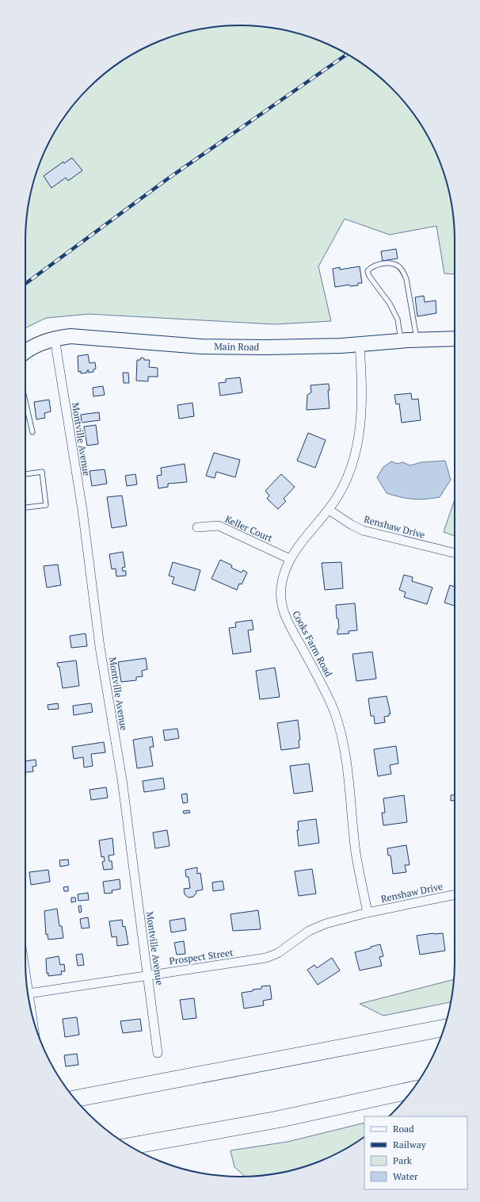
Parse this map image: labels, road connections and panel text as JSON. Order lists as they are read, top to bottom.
{
  "streets": {
    "main road": ["Main Road"],
    "street": [
      "Montville Avenue",
      "Renshaw Drive",
      "Keller Court",
      "Cooks Farm Road",
      "Prospect Street"
    ]
  },
  "crossings": [
    ["Main Road", "Montville Avenue"],
    ["Main Road", "Cooks Farm Road"],
    ["Montville Avenue", "Prospect Street"],
    ["Renshaw Drive", "Cooks Farm Road"],
    ["Renshaw Drive", "Prospect Street"],
    ["Keller Court", "Cooks Farm Road"],
    ["Cooks Farm Road", "Prospect Street"]
  ],
  "legend": [
    "Road",
    "Railway",
    "Park",
    "Water"
  ]
}
